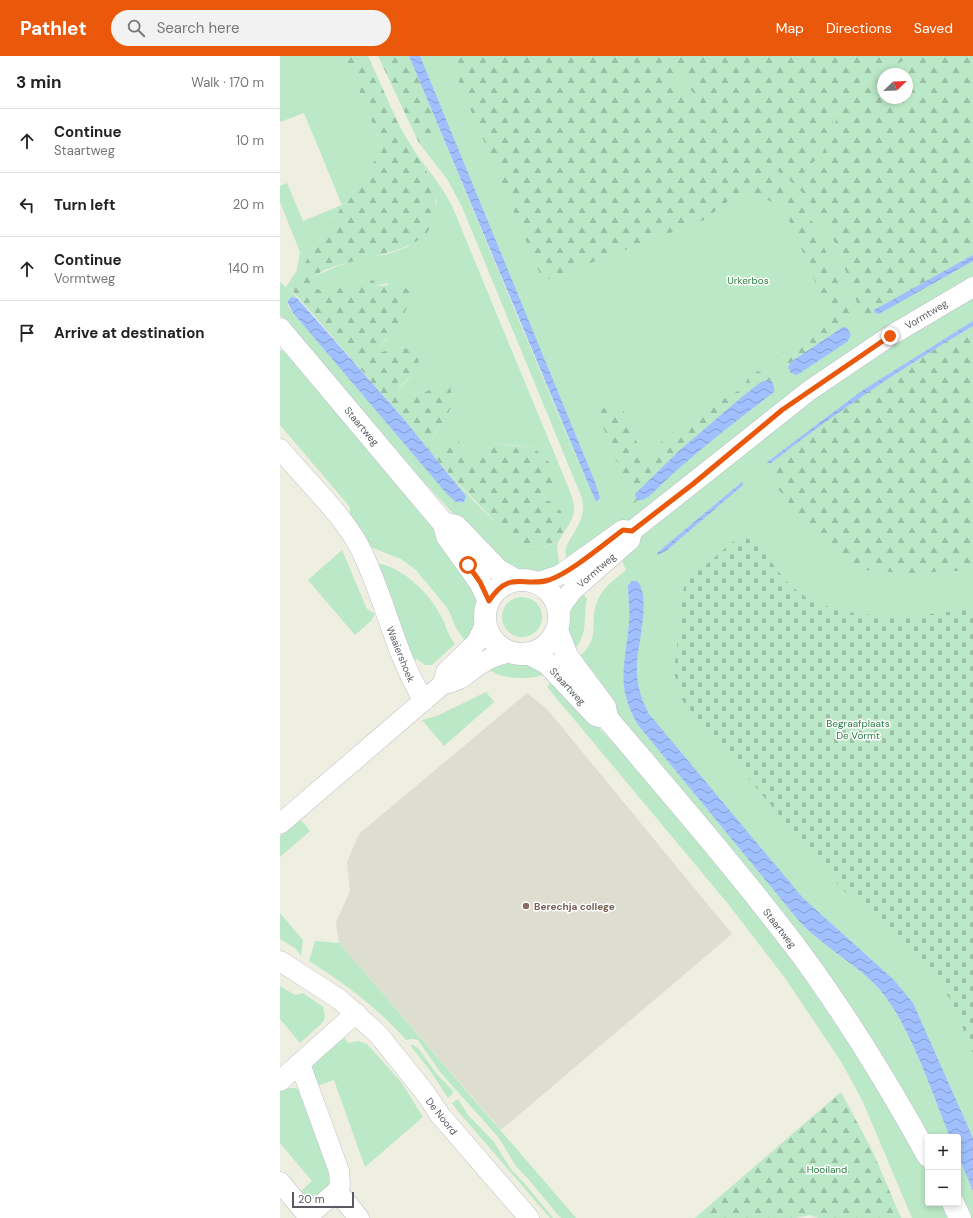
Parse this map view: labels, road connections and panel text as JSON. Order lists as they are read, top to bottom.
{
  "streets": {
    "main road": ["Staartweg"],
    "street": ["Vormtweg", "Waaiershoek", "De Noord"]
  },
  "crossings": [
    ["Vormtweg", "Staartweg"]
  ],
  "parks": ["Urkerbos", "Begraafplaats De Vormt", "Hooiland"],
  "places": ["Berechja college"],
  "scale_bar": "20 m",
  "north": "top right",
  "page": {
    "header": "Pathlet",
    "search": "Search here",
    "nav": ["Map", "Directions", "Saved"],
    "heading": ["3 min", "Walk · 170 m"],
    "list": [
      ["Continue", "Staartweg", "10 m"],
      ["Turn left", "20 m"],
      ["Continue", "Vormtweg", "140 m"],
      "Arrive at destination"
    ],
    "map_buttons": ["+", "−"],
    "scale": "20 m"
  }
}
